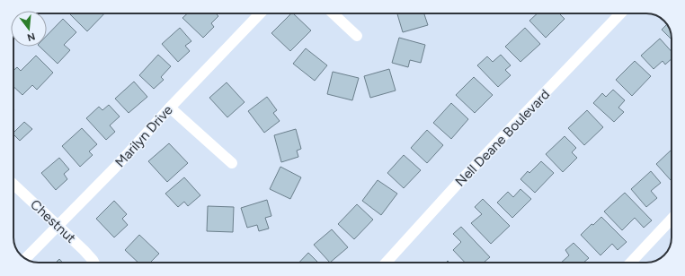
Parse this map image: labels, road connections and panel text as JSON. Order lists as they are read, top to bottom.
{
  "streets": {
    "street": ["Marilyn Drive", "Nell Deane Boulevard", "Chestnut"]
  },
  "crossings": [
    ["Marilyn Drive", "Chestnut"]
  ],
  "north": "bottom"
}
